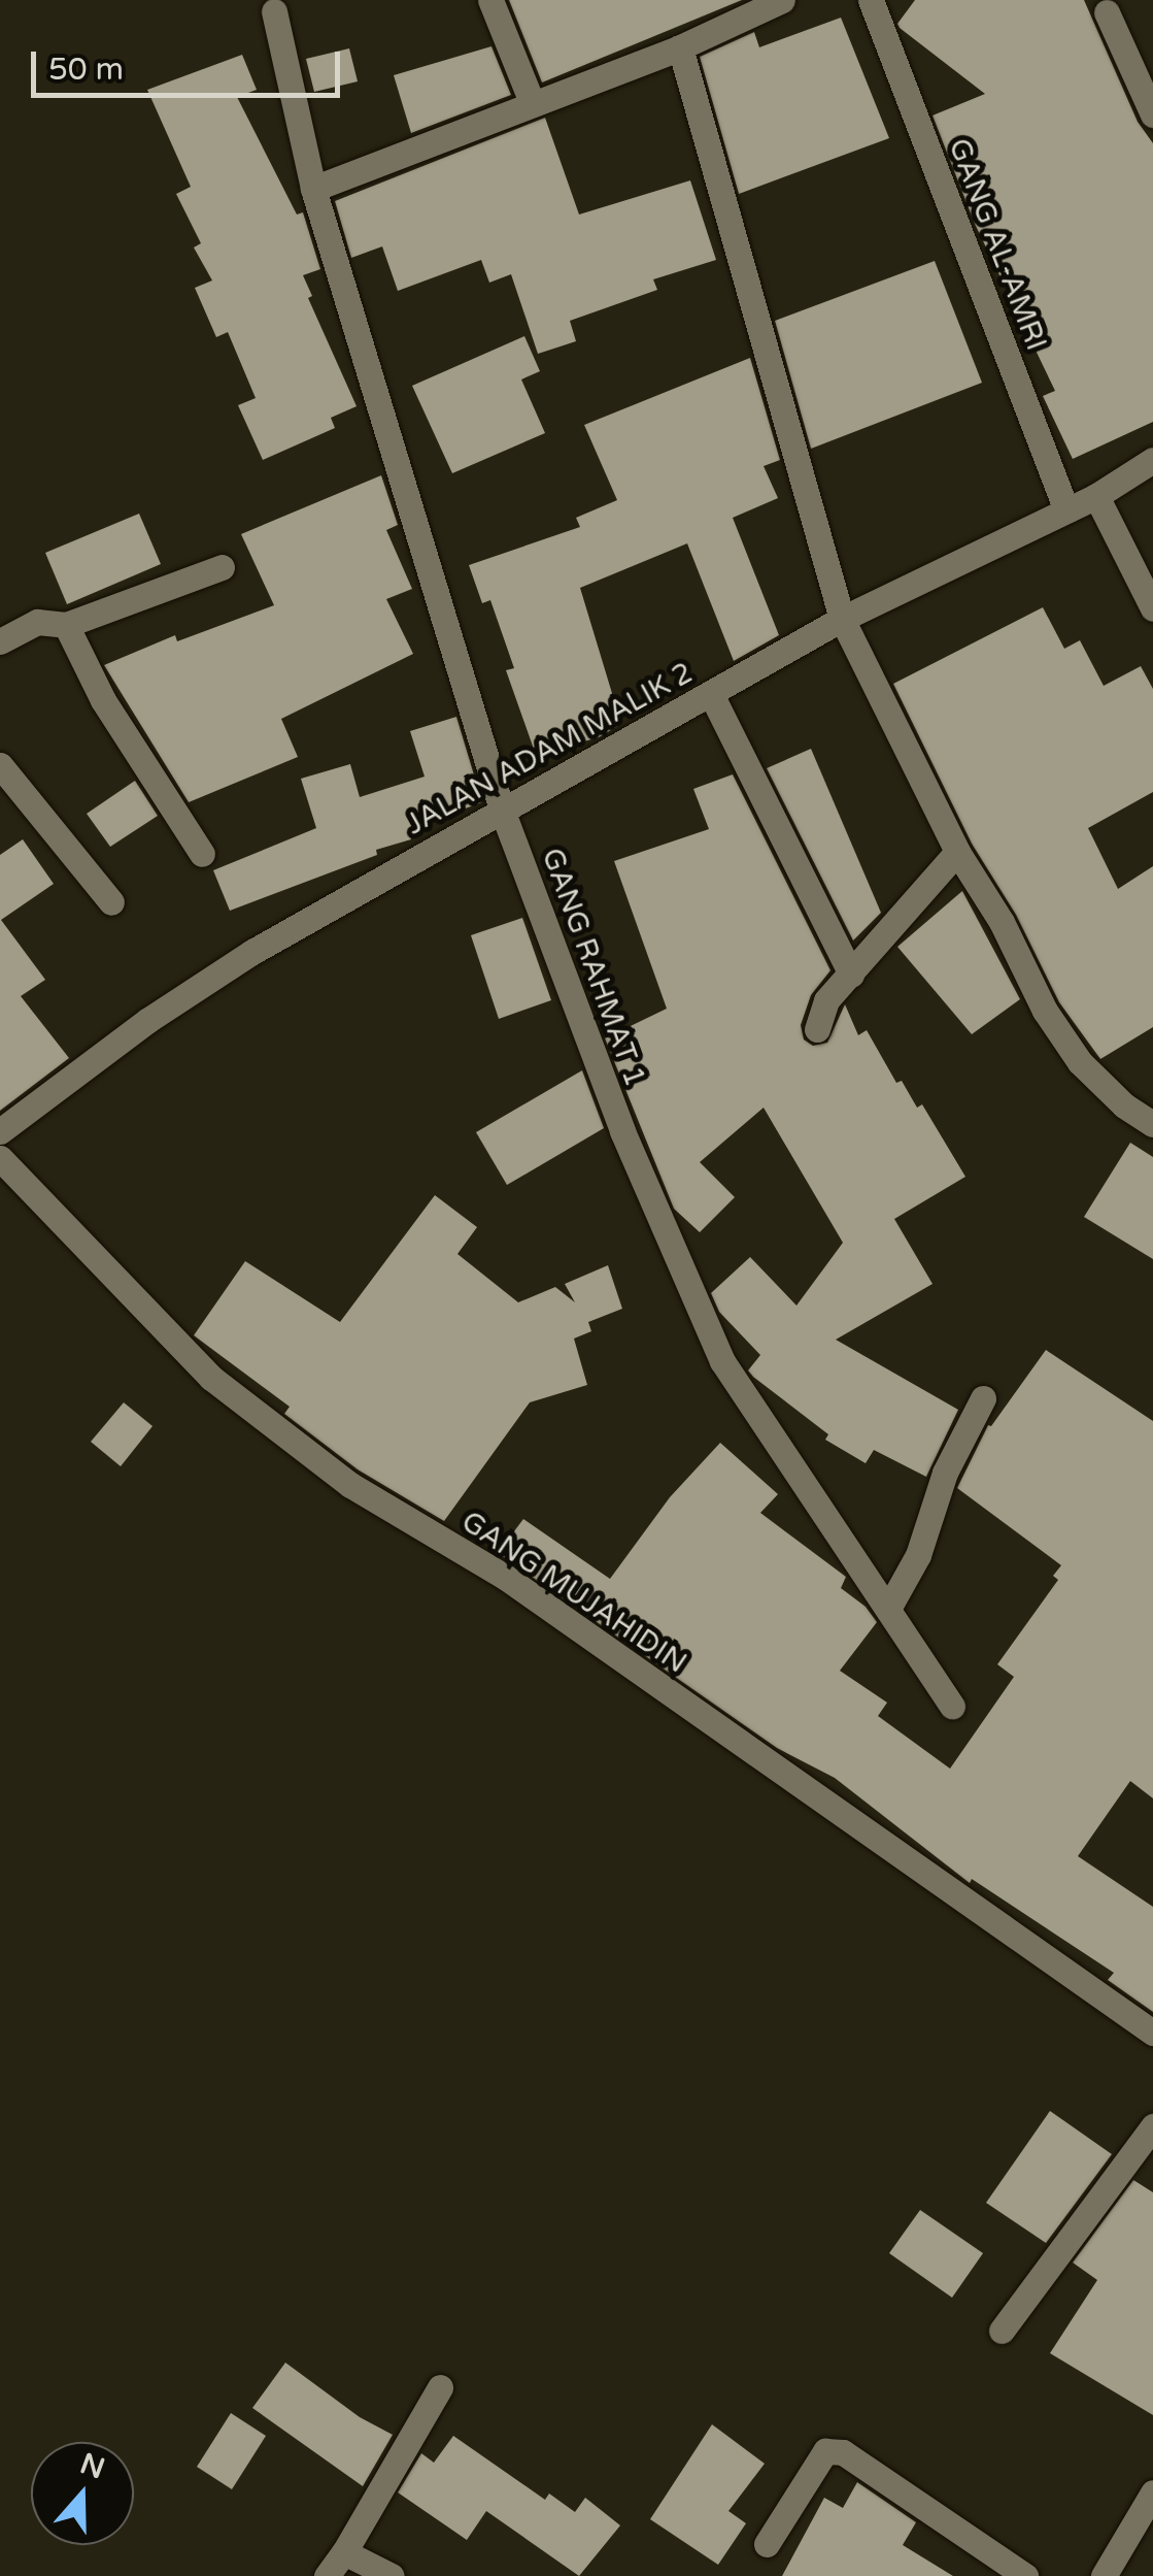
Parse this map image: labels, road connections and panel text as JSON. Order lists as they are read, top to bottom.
{
  "streets": {
    "street": [
      "GANG AL-AMRI",
      "JALAN ADAM MALIK 2",
      "GANG RAHMAT 1",
      "GANG MUJAHIDIN"
    ]
  },
  "crossings": [
    ["GANG AL-AMRI", "JALAN ADAM MALIK 2"],
    ["JALAN ADAM MALIK 2", "GANG RAHMAT 1"]
  ],
  "scale_bar": "50 m",
  "north": "top"
}
